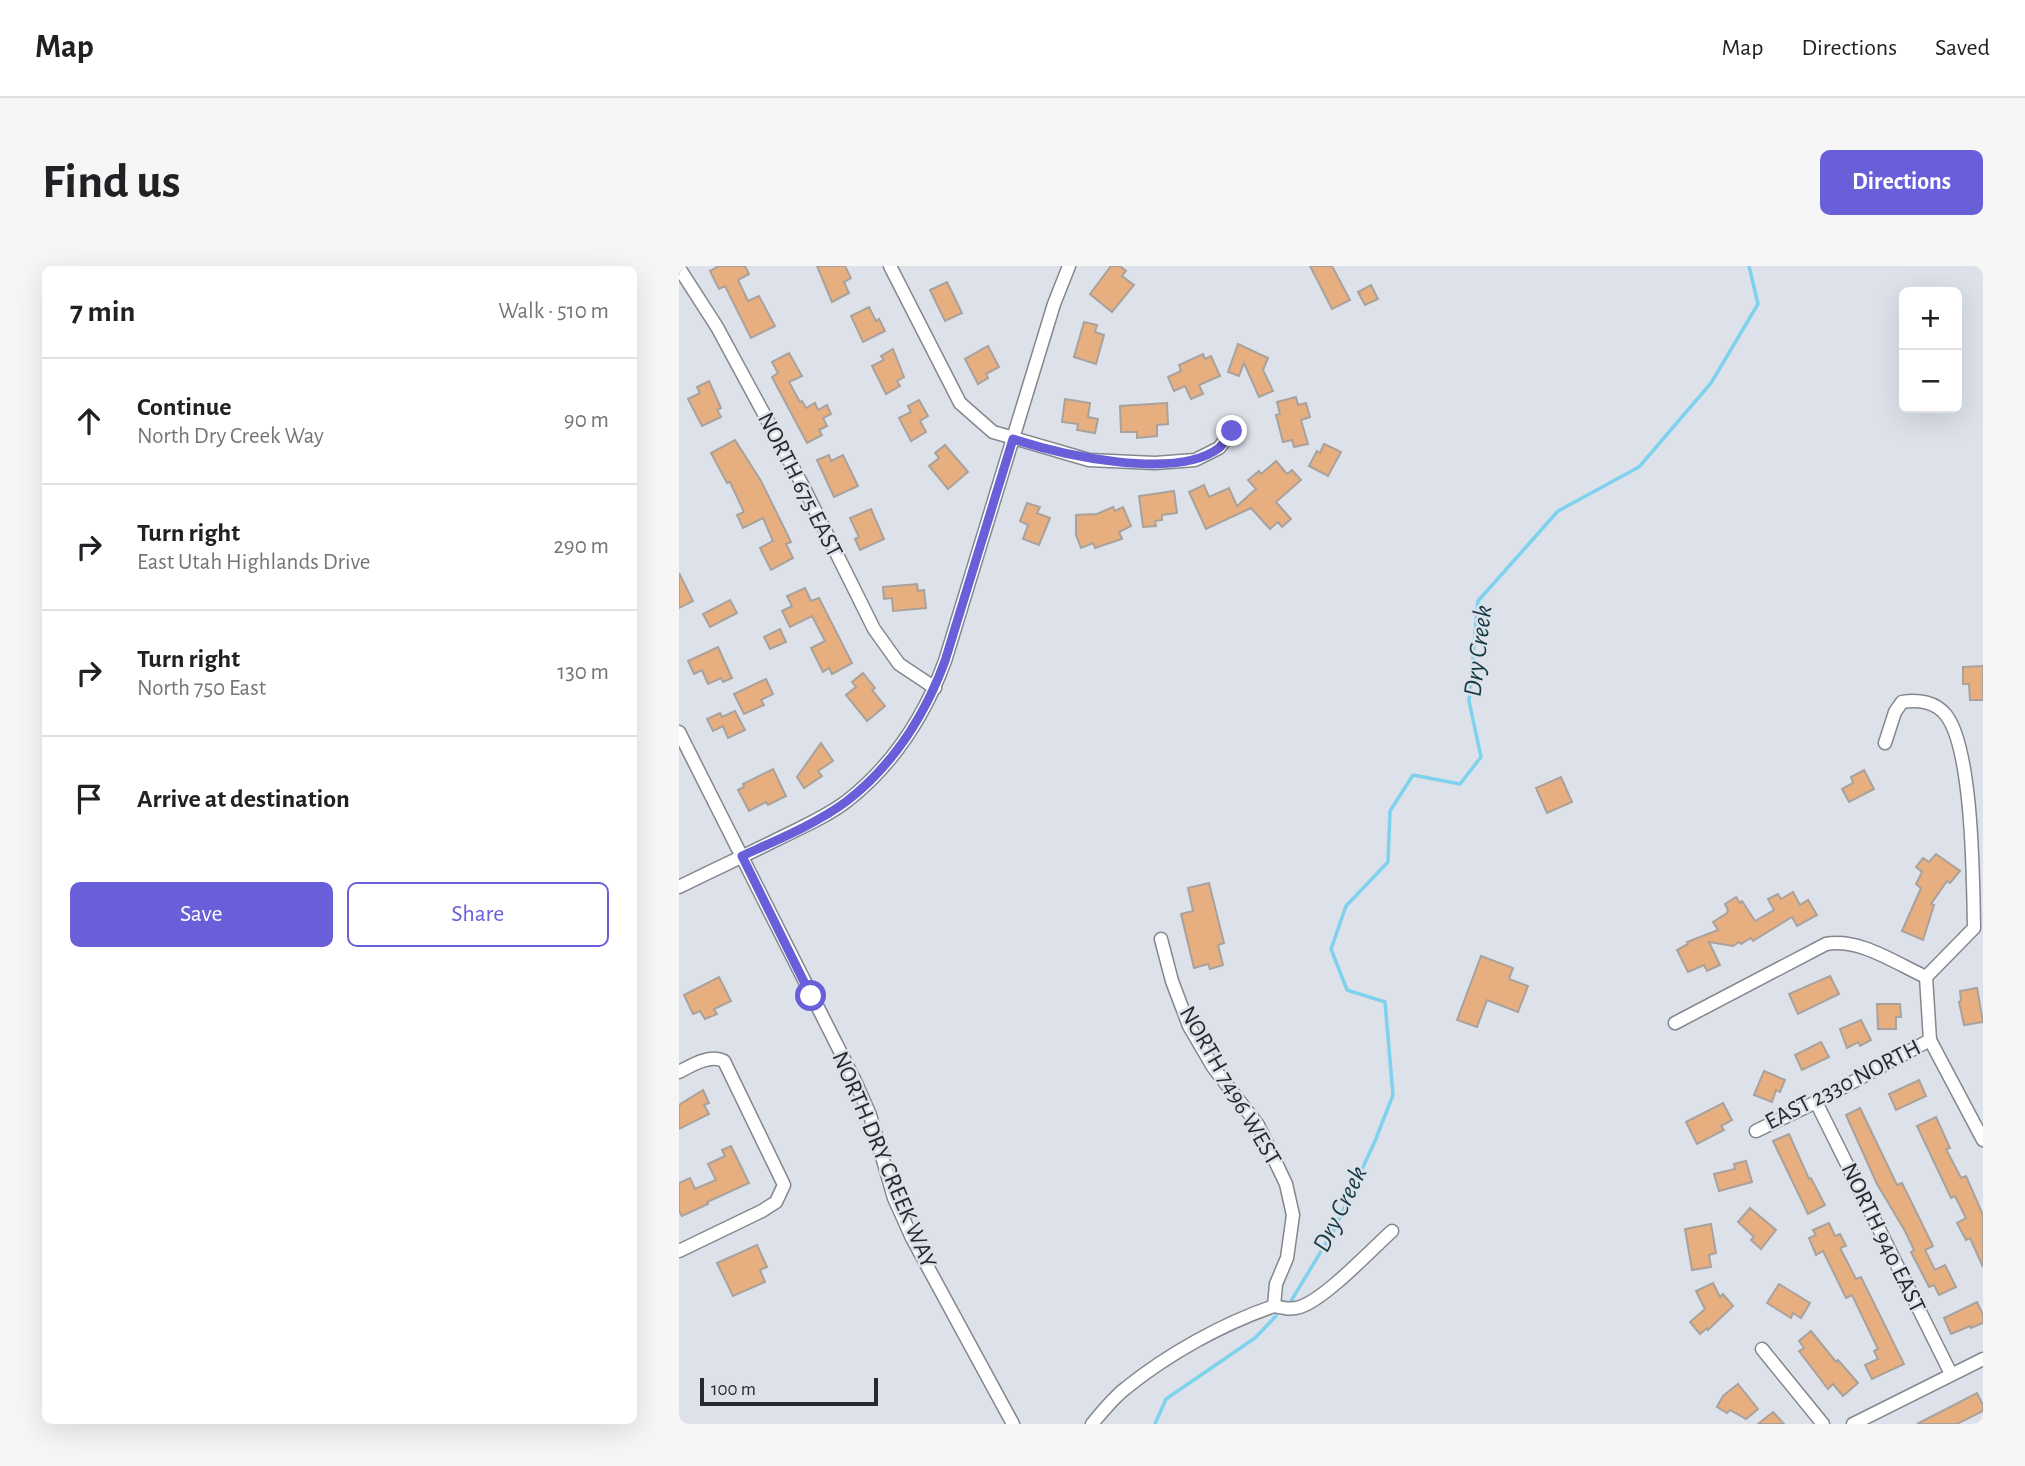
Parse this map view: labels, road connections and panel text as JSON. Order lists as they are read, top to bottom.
{
  "streets": {
    "street": [
      "NORTH 675 EAST",
      "EAST 2330 NORTH",
      "NORTH 7496 WEST",
      "NORTH DRY CREEK WAY",
      "NORTH 940 EAST"
    ]
  },
  "crossings": [
    ["EAST 2330 NORTH", "NORTH 940 EAST"]
  ],
  "water": ["Dry Creek"],
  "scale_bar": "100 m",
  "page": {
    "header": "Map",
    "nav": ["Map", "Directions", "Saved"],
    "buttons": [
      "Directions",
      ["Save", "Share"]
    ],
    "title": "Find us",
    "heading": ["7 min", "Walk · 510 m"],
    "map_buttons": ["+", "−"],
    "list": [
      ["Continue", "North Dry Creek Way", "90 m"],
      ["Turn right", "East Utah Highlands Drive", "290 m"],
      ["Turn right", "North 750 East", "130 m"],
      "Arrive at destination"
    ],
    "scale": "100 m"
  }
}
